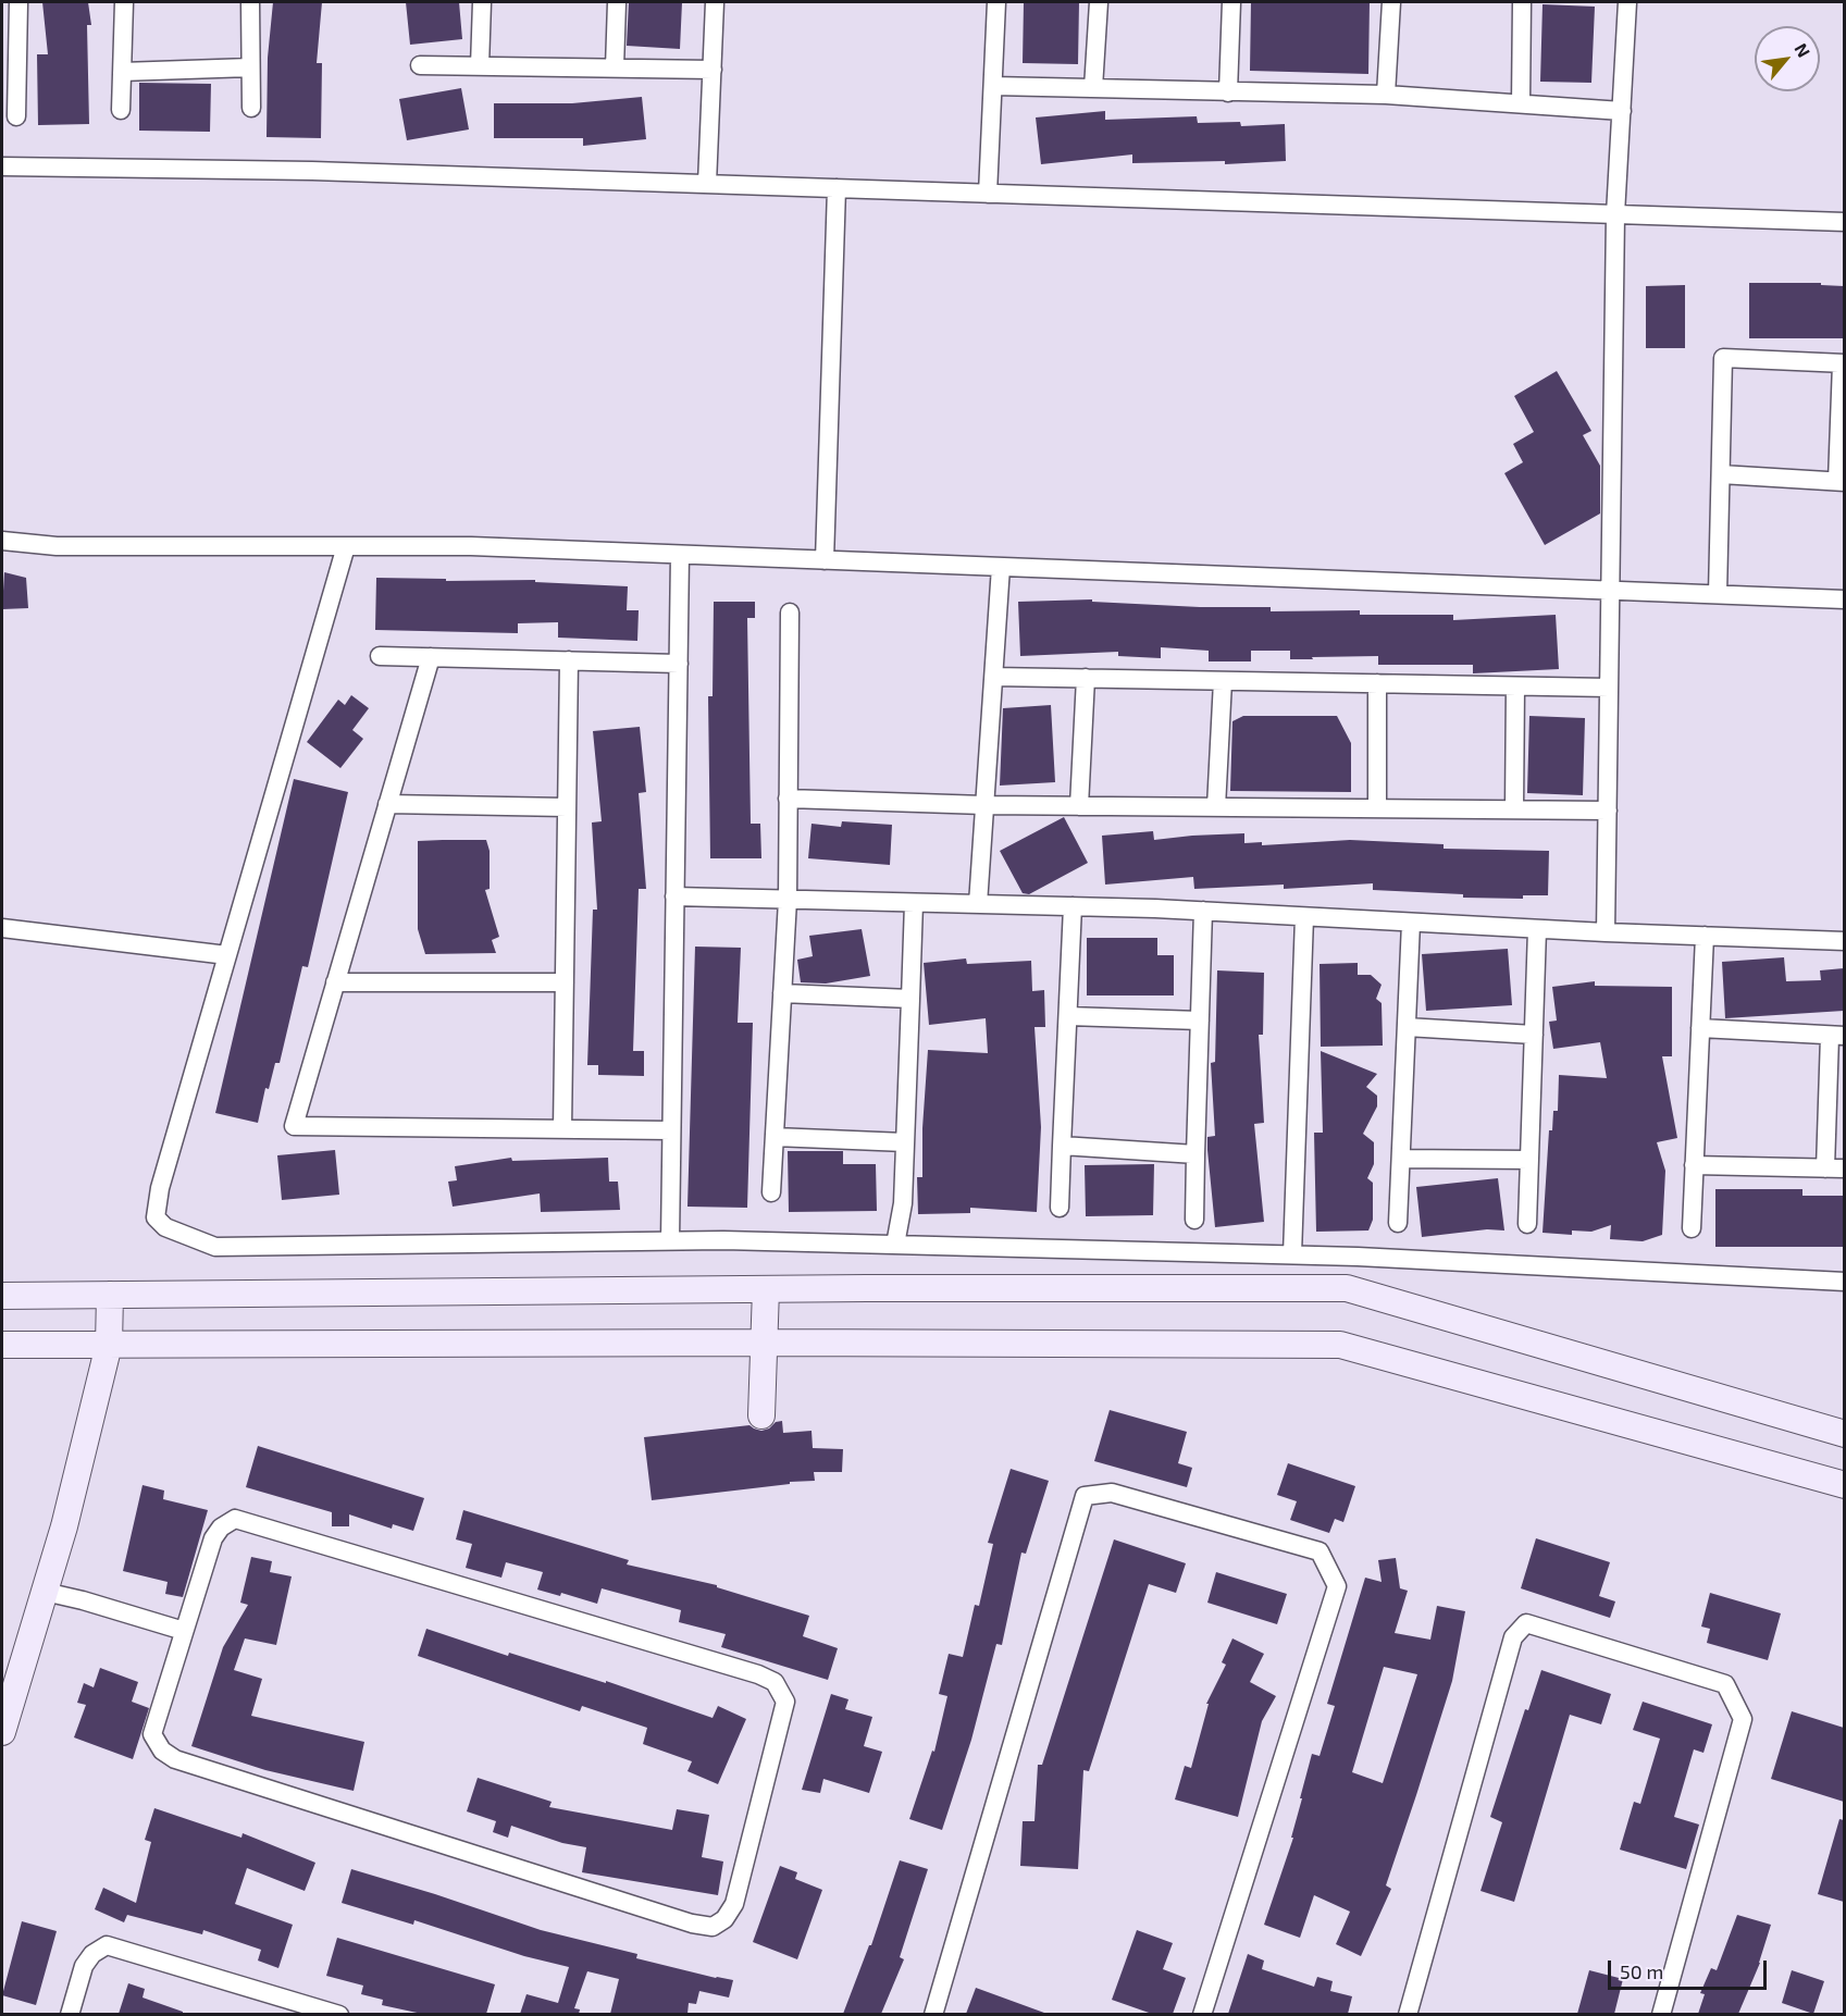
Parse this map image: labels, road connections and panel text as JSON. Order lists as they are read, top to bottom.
{
  "scale_bar": "50 m",
  "north": "top right"
}
